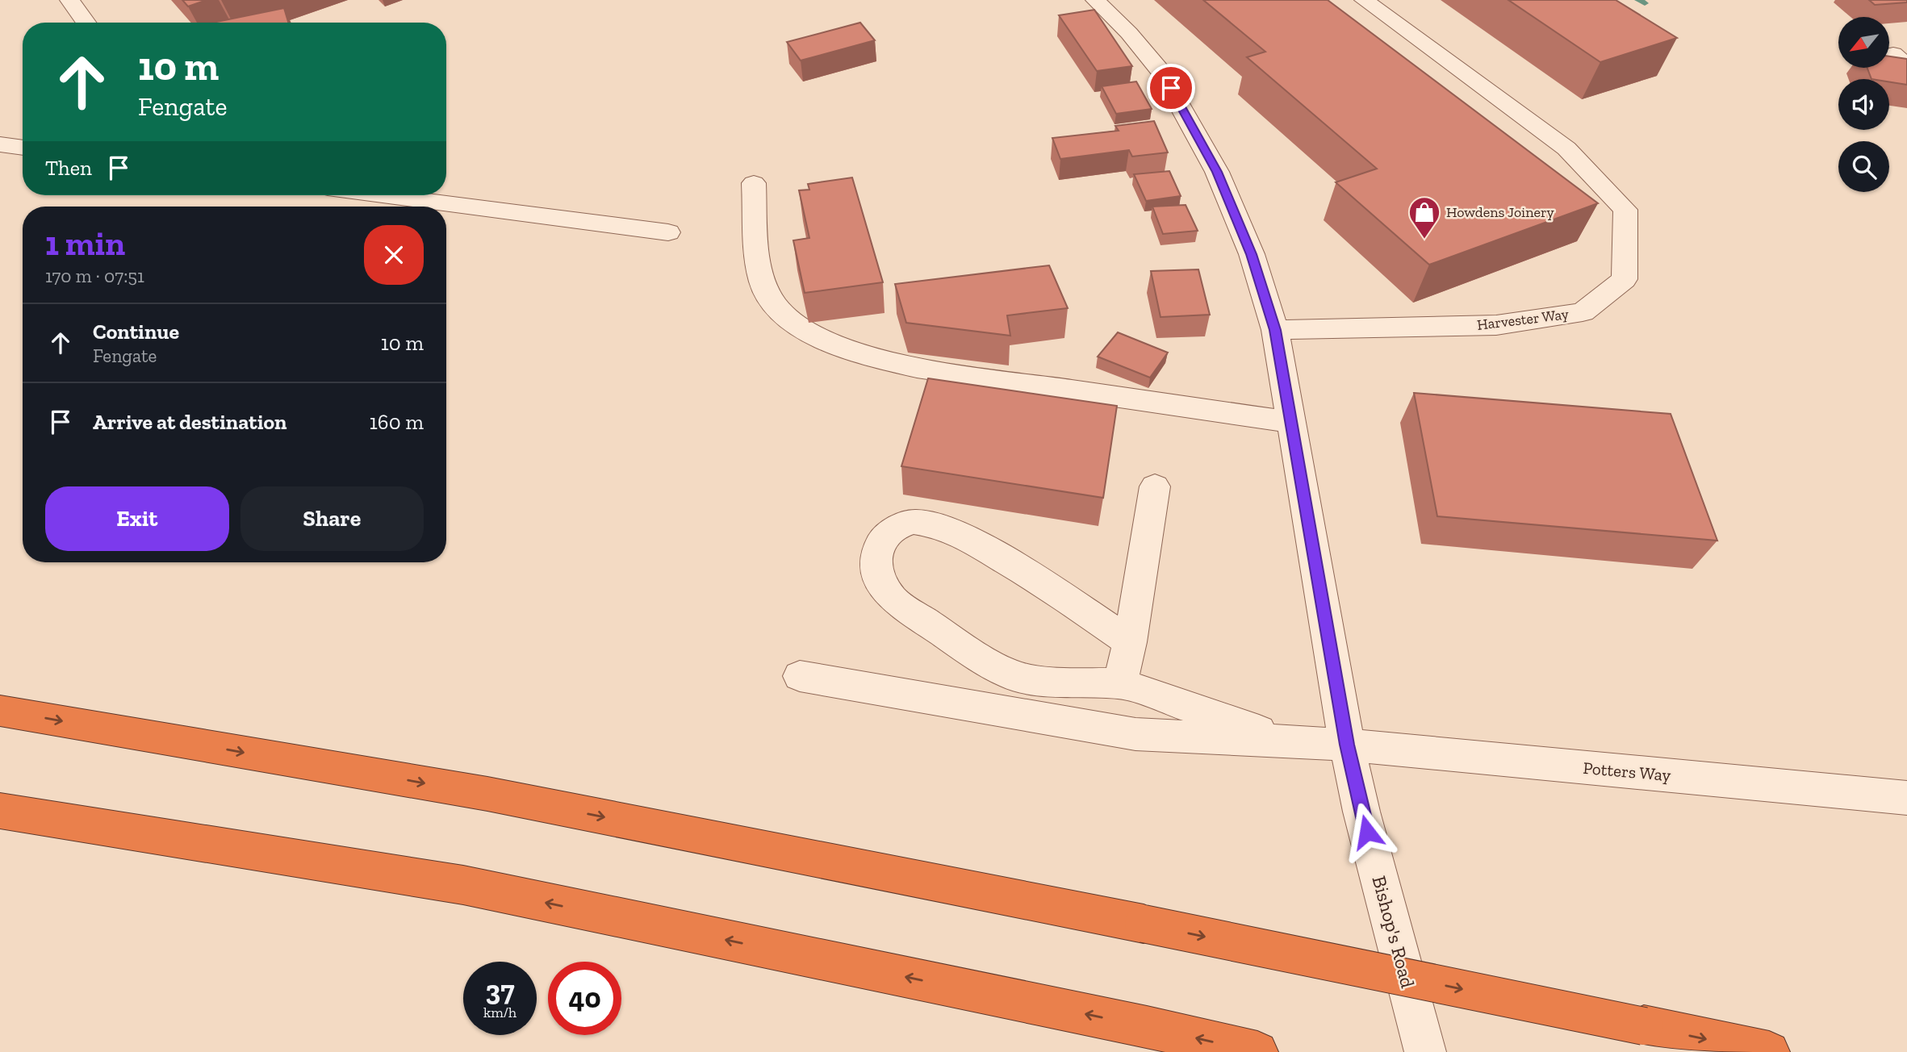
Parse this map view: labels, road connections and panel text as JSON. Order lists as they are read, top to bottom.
{
  "streets": {
    "street": ["Harvester Way", "Potters Way", "Bishop's Road"]
  },
  "crossings": [
    ["Harvester Way", "Bishop's Road"],
    ["Potters Way", "Bishop's Road"]
  ],
  "places": {
    "shop": ["Howdens Joinery"]
  },
  "north": "bottom left",
  "page": {
    "turn": ["10 m", "Fengate"],
    "then": "Then",
    "heading": ["1 min", "170 m · 07:51"],
    "list": [
      {
        "name": "Continue",
        "note": "Fengate",
        "value": "10 m"
      },
      {
        "name": "Arrive at destination",
        "value": "160 m"
      }
    ],
    "buttons": ["Exit", "Share"],
    "speed": "37 km/h",
    "limit": "40"
  }
}
